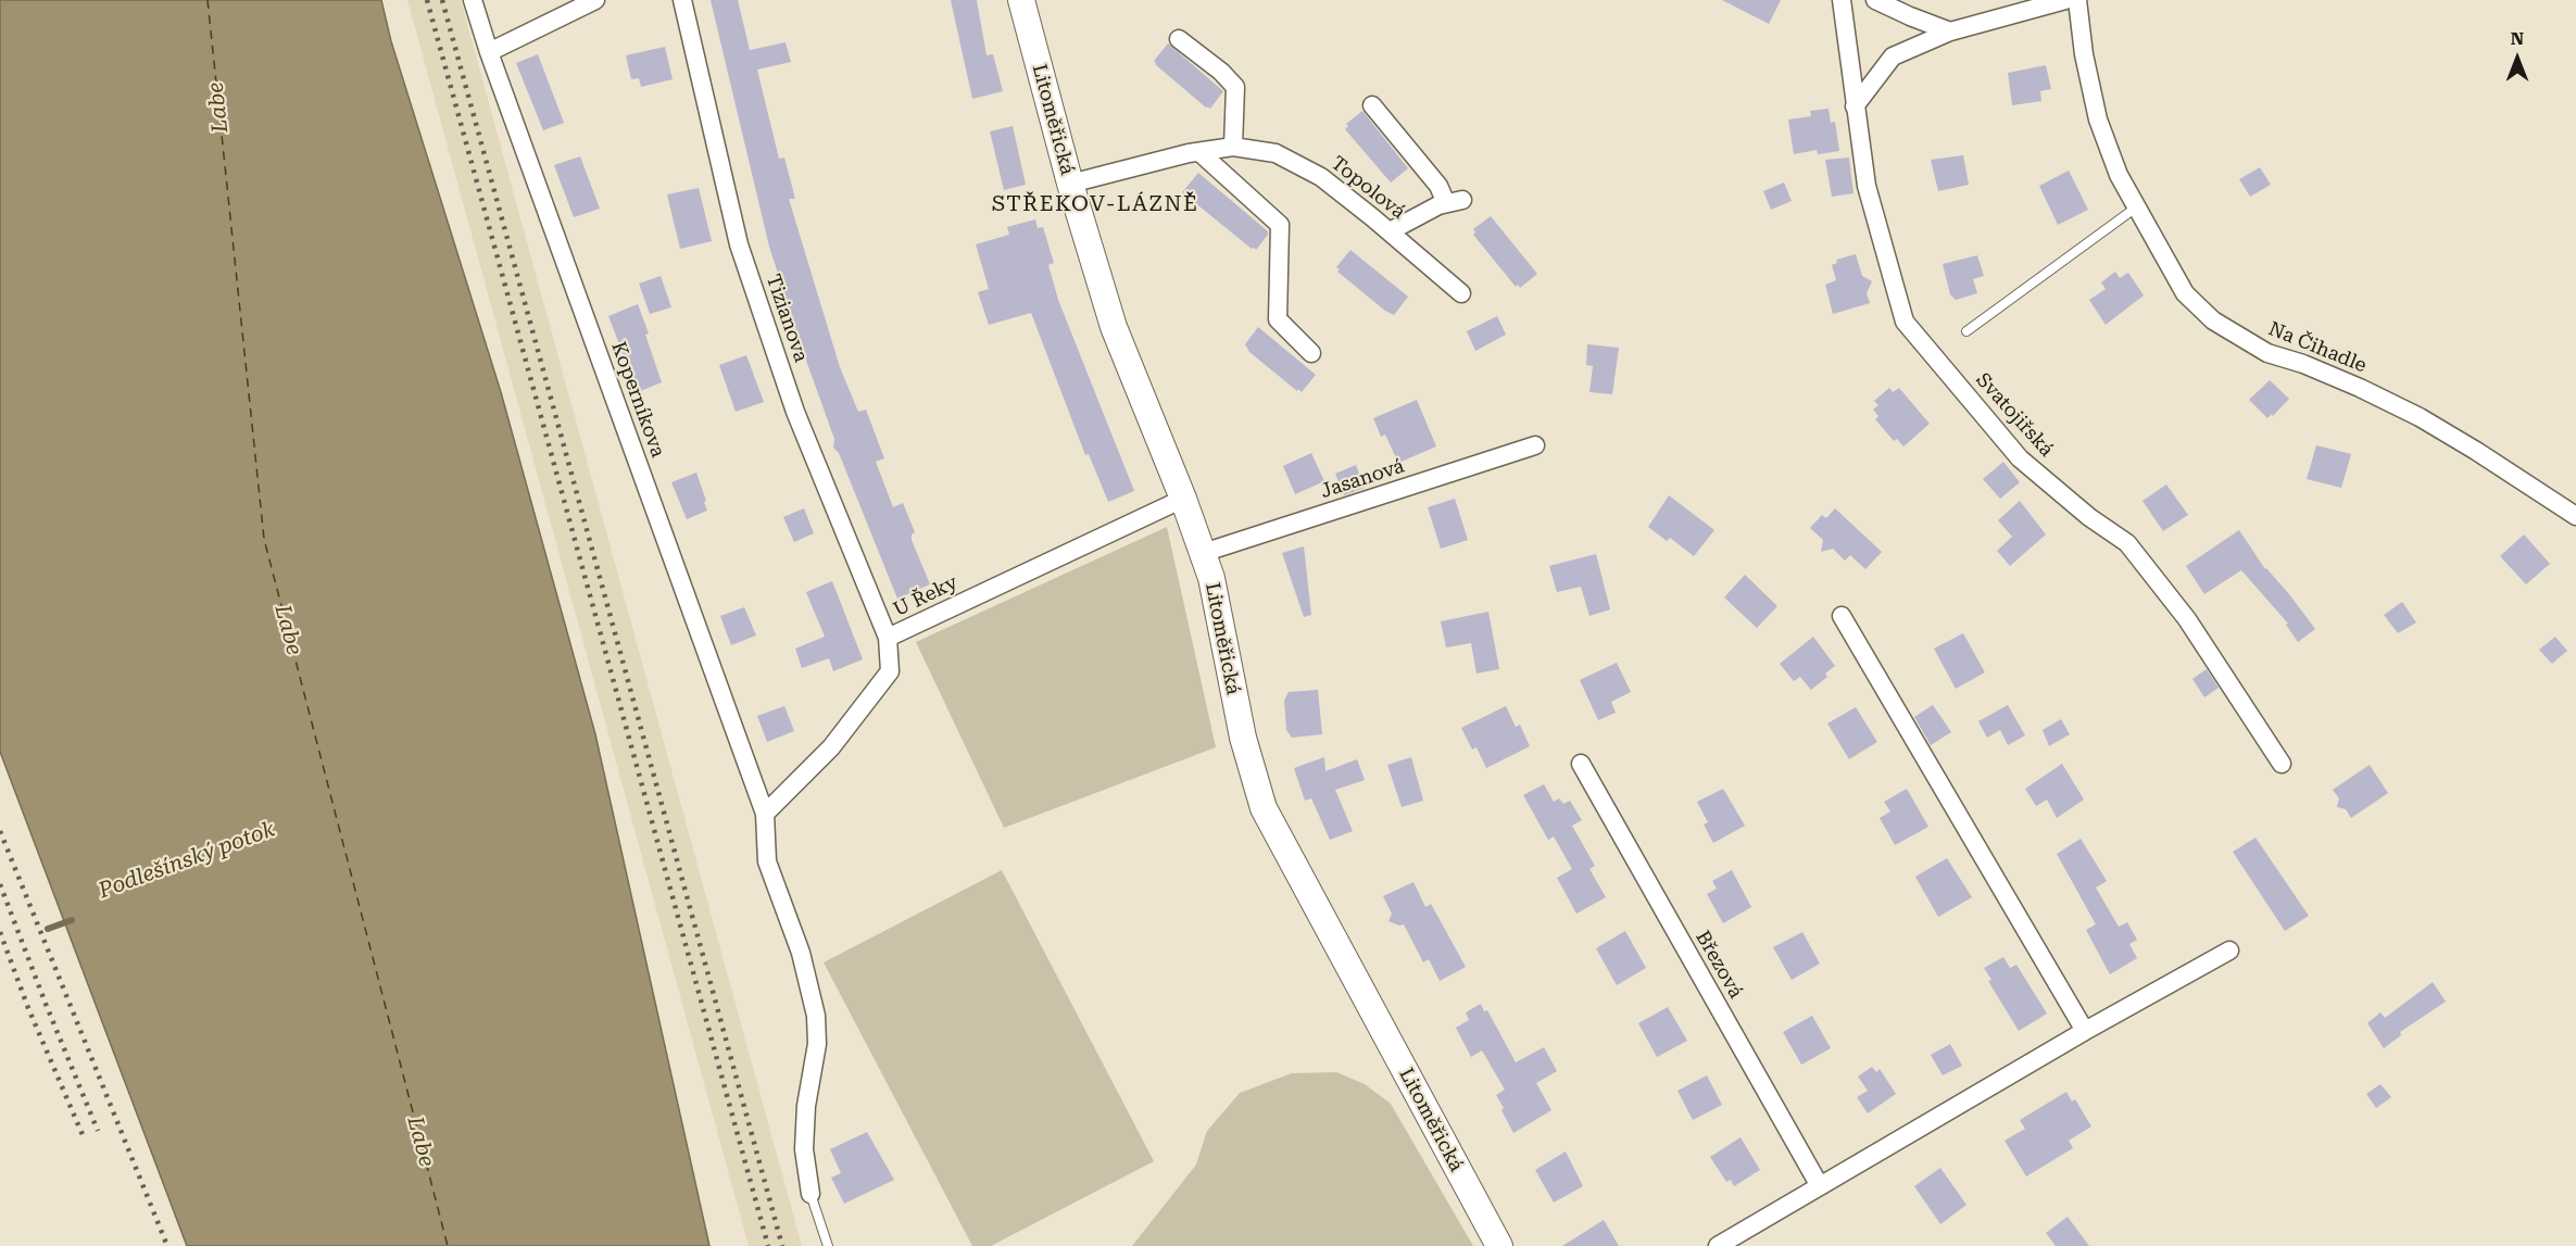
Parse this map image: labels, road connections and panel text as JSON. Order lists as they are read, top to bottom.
{
  "streets": {
    "main road": ["Litoměřická"],
    "street": [
      "Topolová",
      "Tizianova",
      "Na Čihadle",
      "Koperníkova",
      "Svatojiřská",
      "Jasanová",
      "U Řeky",
      "Březová"
    ]
  },
  "crossings": [
    ["Litoměřická", "Topolová"],
    ["Litoměřická", "Jasanová"],
    ["Litoměřická", "U Řeky"],
    ["Tizianova", "U Řeky"],
    ["Koperníkova", "U Řeky"]
  ],
  "districts": ["STŘEKOV-LÁZNĚ"],
  "water": ["Labe", "Podlešínský potok"],
  "north": "top"
}
